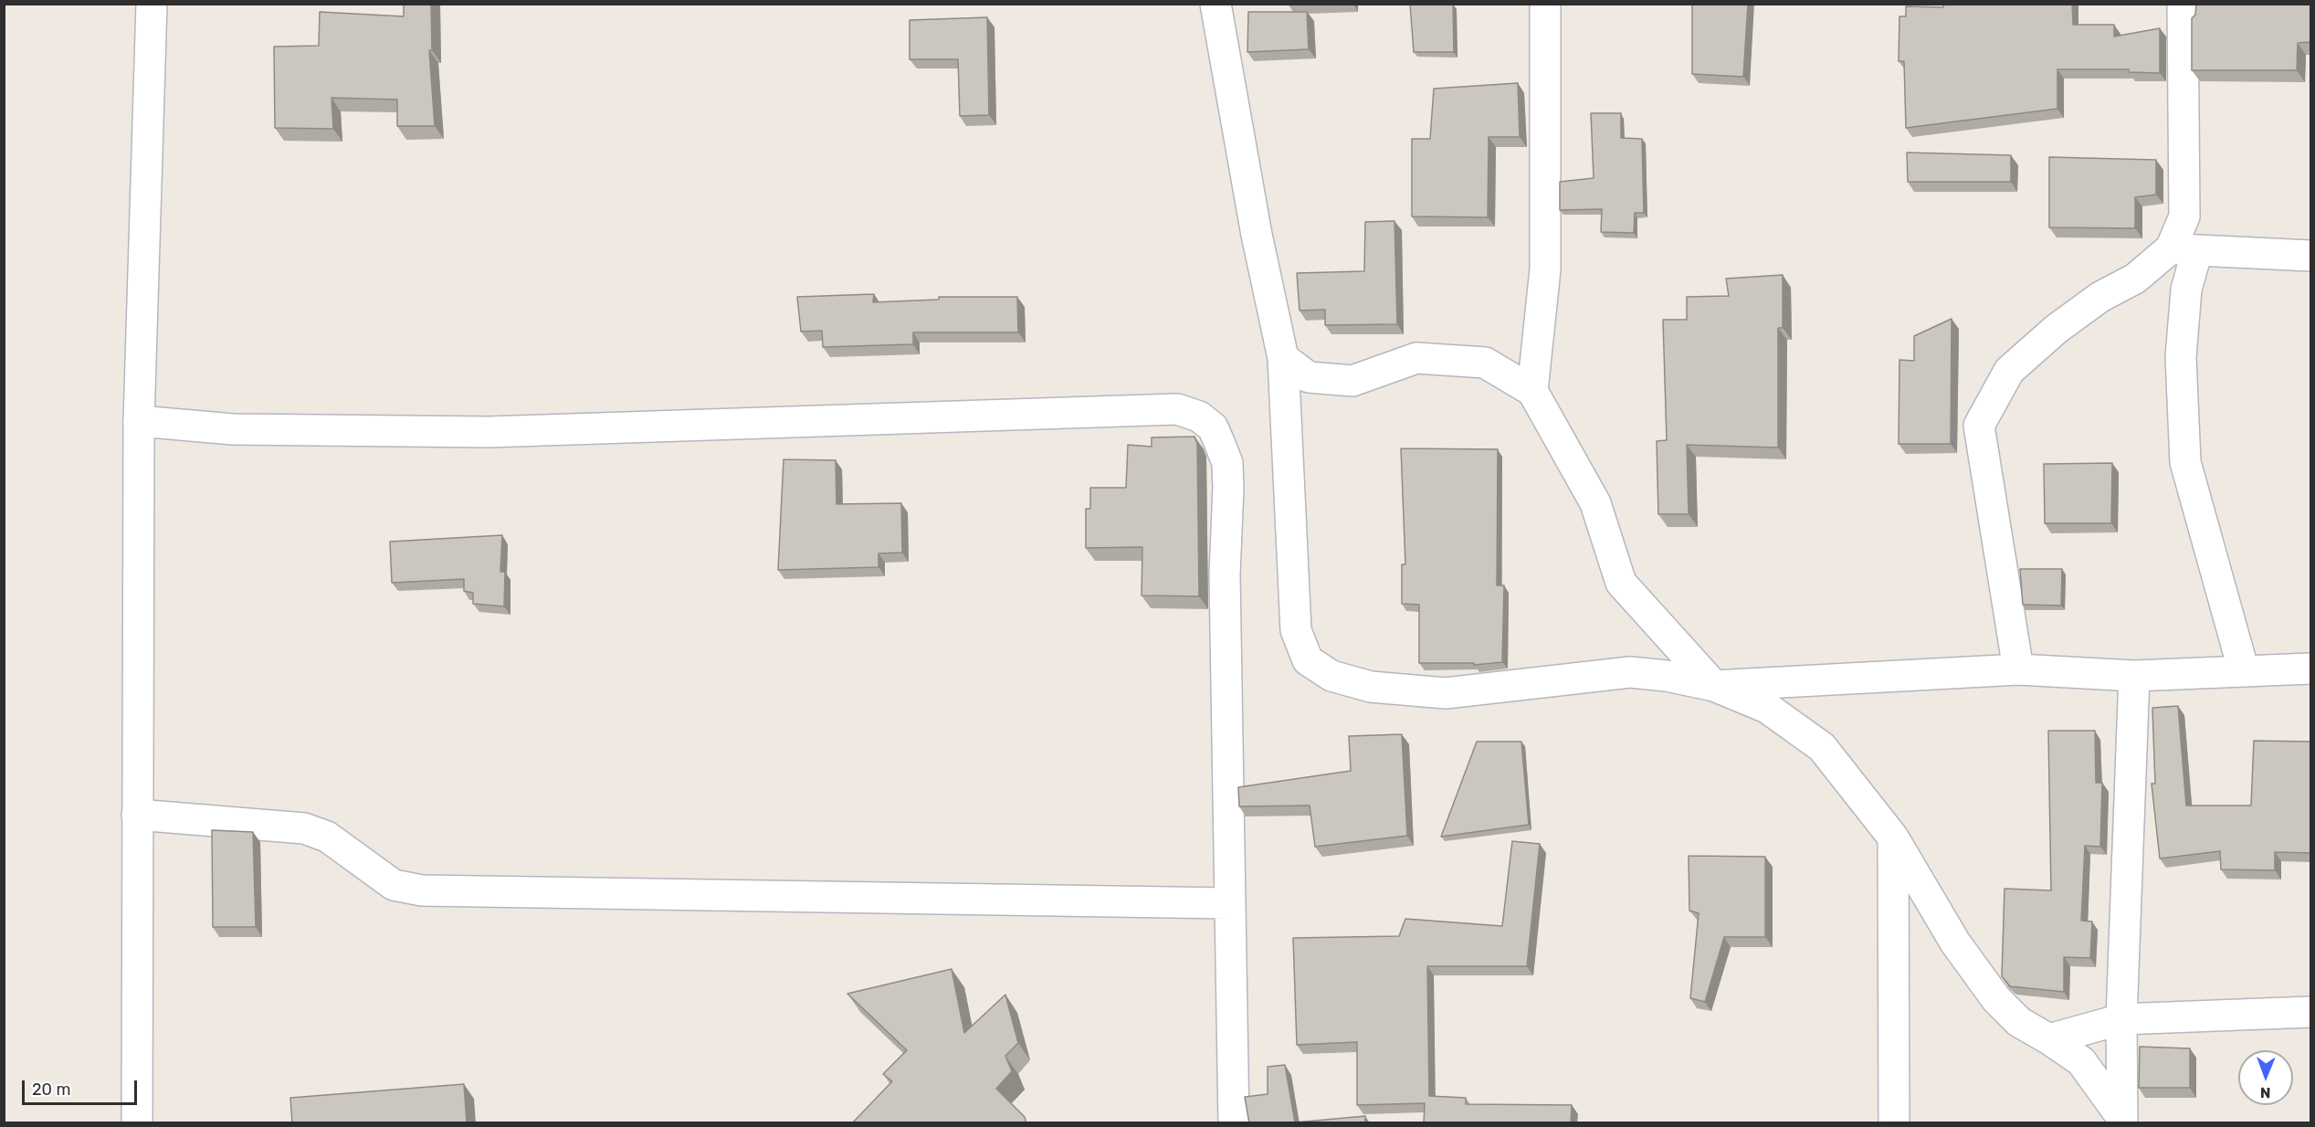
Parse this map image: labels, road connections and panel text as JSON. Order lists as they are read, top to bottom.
{
  "scale_bar": "20 m",
  "north": "bottom"
}
